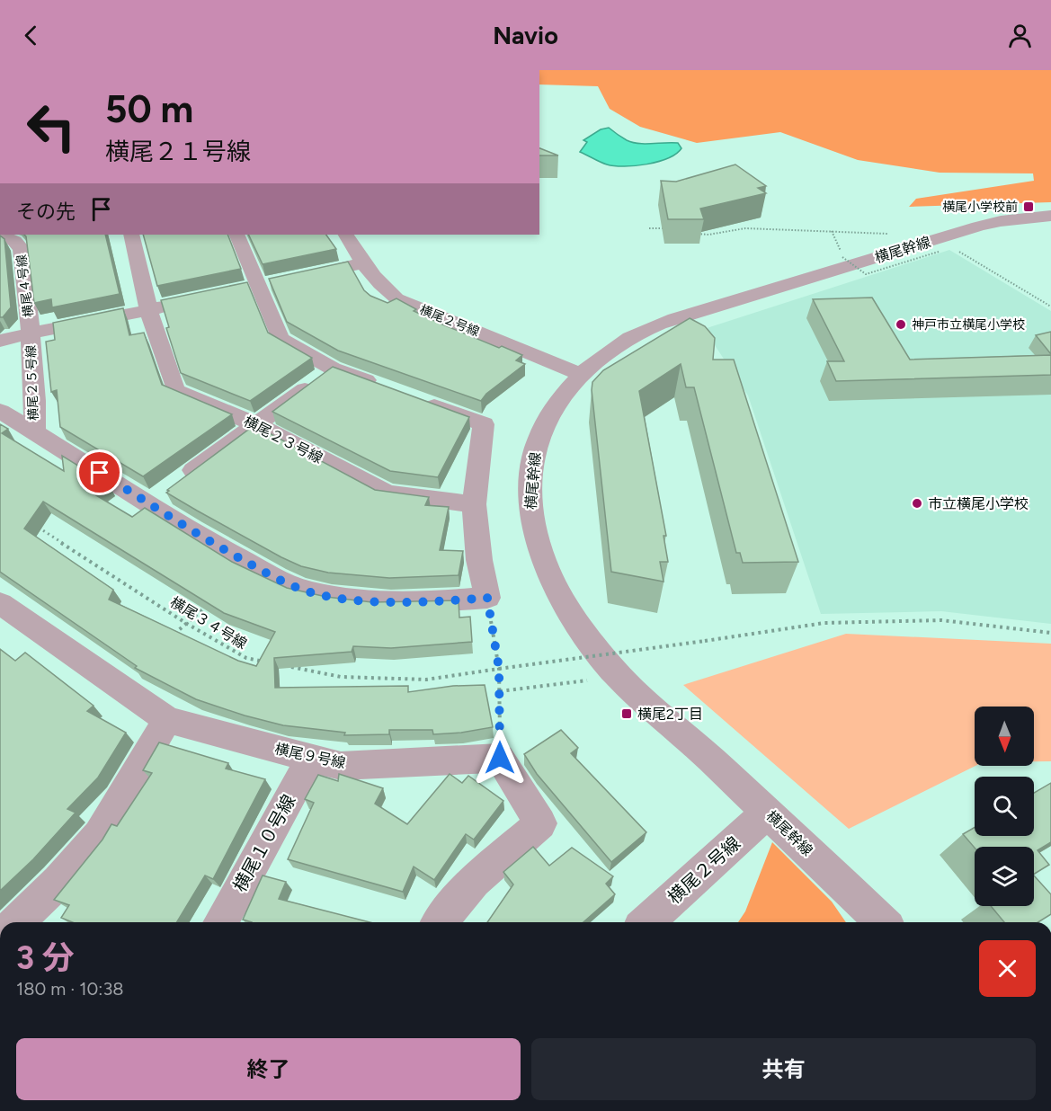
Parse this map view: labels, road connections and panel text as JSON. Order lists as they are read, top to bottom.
{
  "streets": {
    "street": [
      "横尾幹線",
      "横尾４号線",
      "横尾２号線",
      "横尾２５号線",
      "横尾２３号線",
      "横尾９号線",
      "横尾１０号線"
    ],
    "path": ["横尾３４号線"]
  },
  "crossings": [
    ["横尾幹線", "横尾２号線"],
    ["横尾４号線", "横尾２５号線"],
    ["横尾４号線", "横尾２３号線"],
    ["横尾９号線", "横尾１０号線"]
  ],
  "places": {
    "transit": ["横尾小学校前", "横尾2丁目"],
    "other": ["神戸市立横尾小学校", "市立横尾小学校"]
  },
  "north": "bottom",
  "page": {
    "header": "Navio",
    "turn": ["50 m", "横尾２１号線"],
    "then": "その先",
    "heading": ["3 分", "180 m · 10:38"],
    "buttons": ["終了", "共有"]
  }
}
